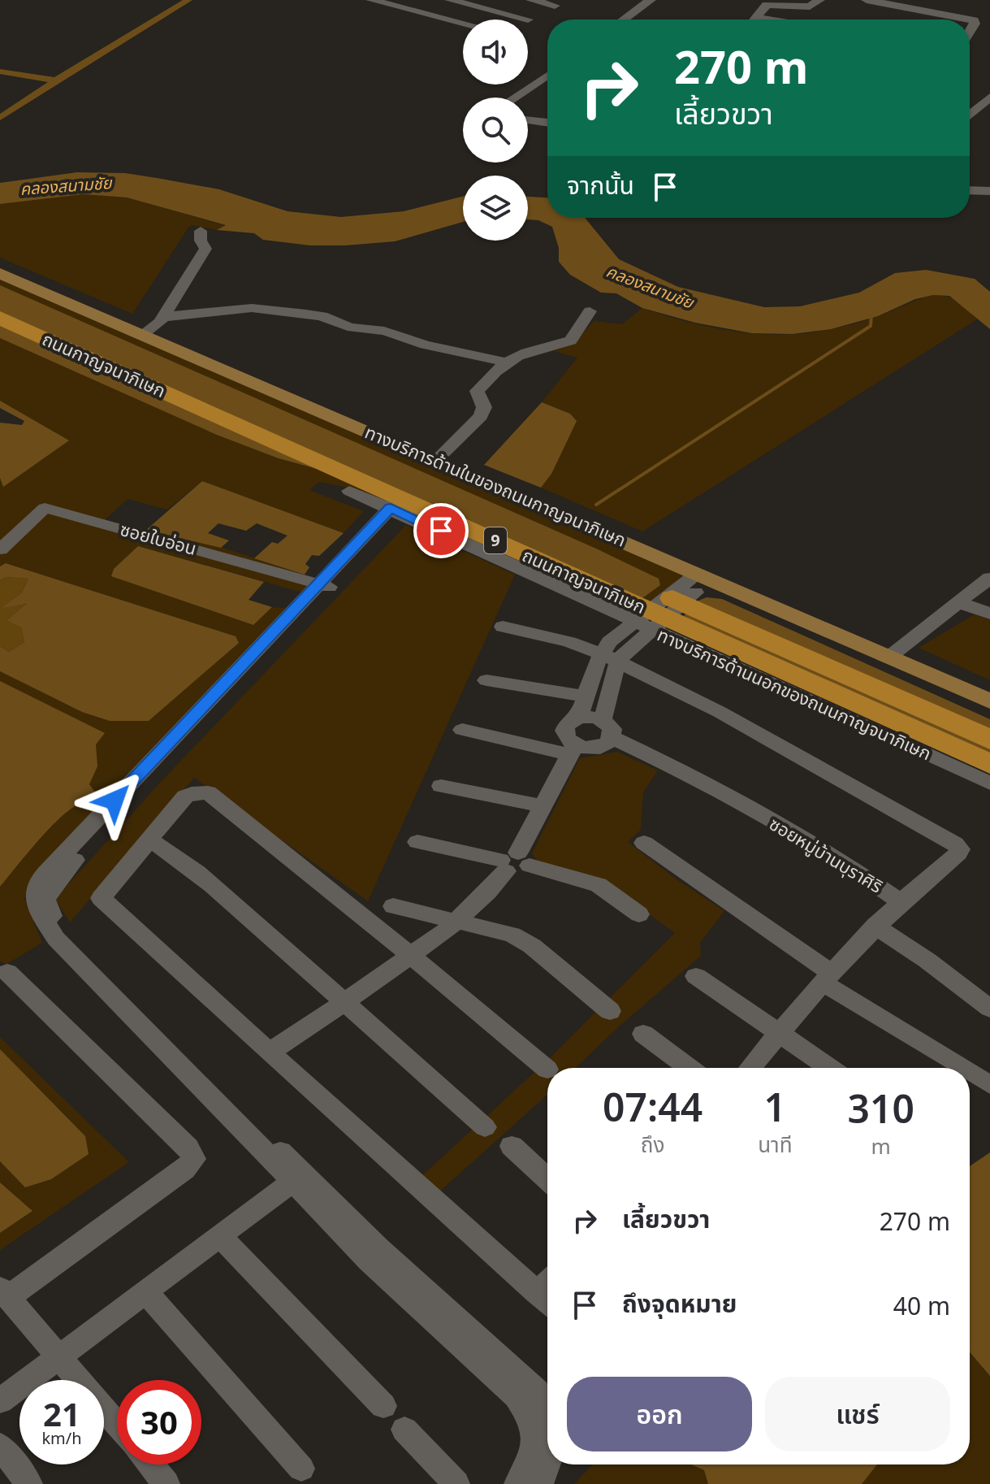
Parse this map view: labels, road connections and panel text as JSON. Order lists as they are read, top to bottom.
{
  "streets": {
    "highway": ["ถนนกาญจนาภิเษก", "9"],
    "main road": ["ทางบริการด้านในของถนนกาญจนาภิเษก"],
    "street": ["ซอยใบอ่อน", "ทางบริการด้านนอกของถนนกาญจนาภิเษก", "ซอยหมู่บ้านบุราศิริ"]
  },
  "water": ["คลองสนามชัย"],
  "page": {
    "turn": ["270 m", "เลี้ยวขวา"],
    "then": "จากนั้น",
    "eta": [
      "07:44",
      "ถึง",
      "1",
      "นาที",
      "310",
      "m"
    ],
    "list": [
      {
        "name": "เลี้ยวขวา",
        "value": "270 m"
      },
      {
        "name": "ถึงจุดหมาย",
        "value": "40 m"
      }
    ],
    "buttons": ["ออก", "แชร์"],
    "speed": "21 km/h",
    "limit": "30"
  }
}
